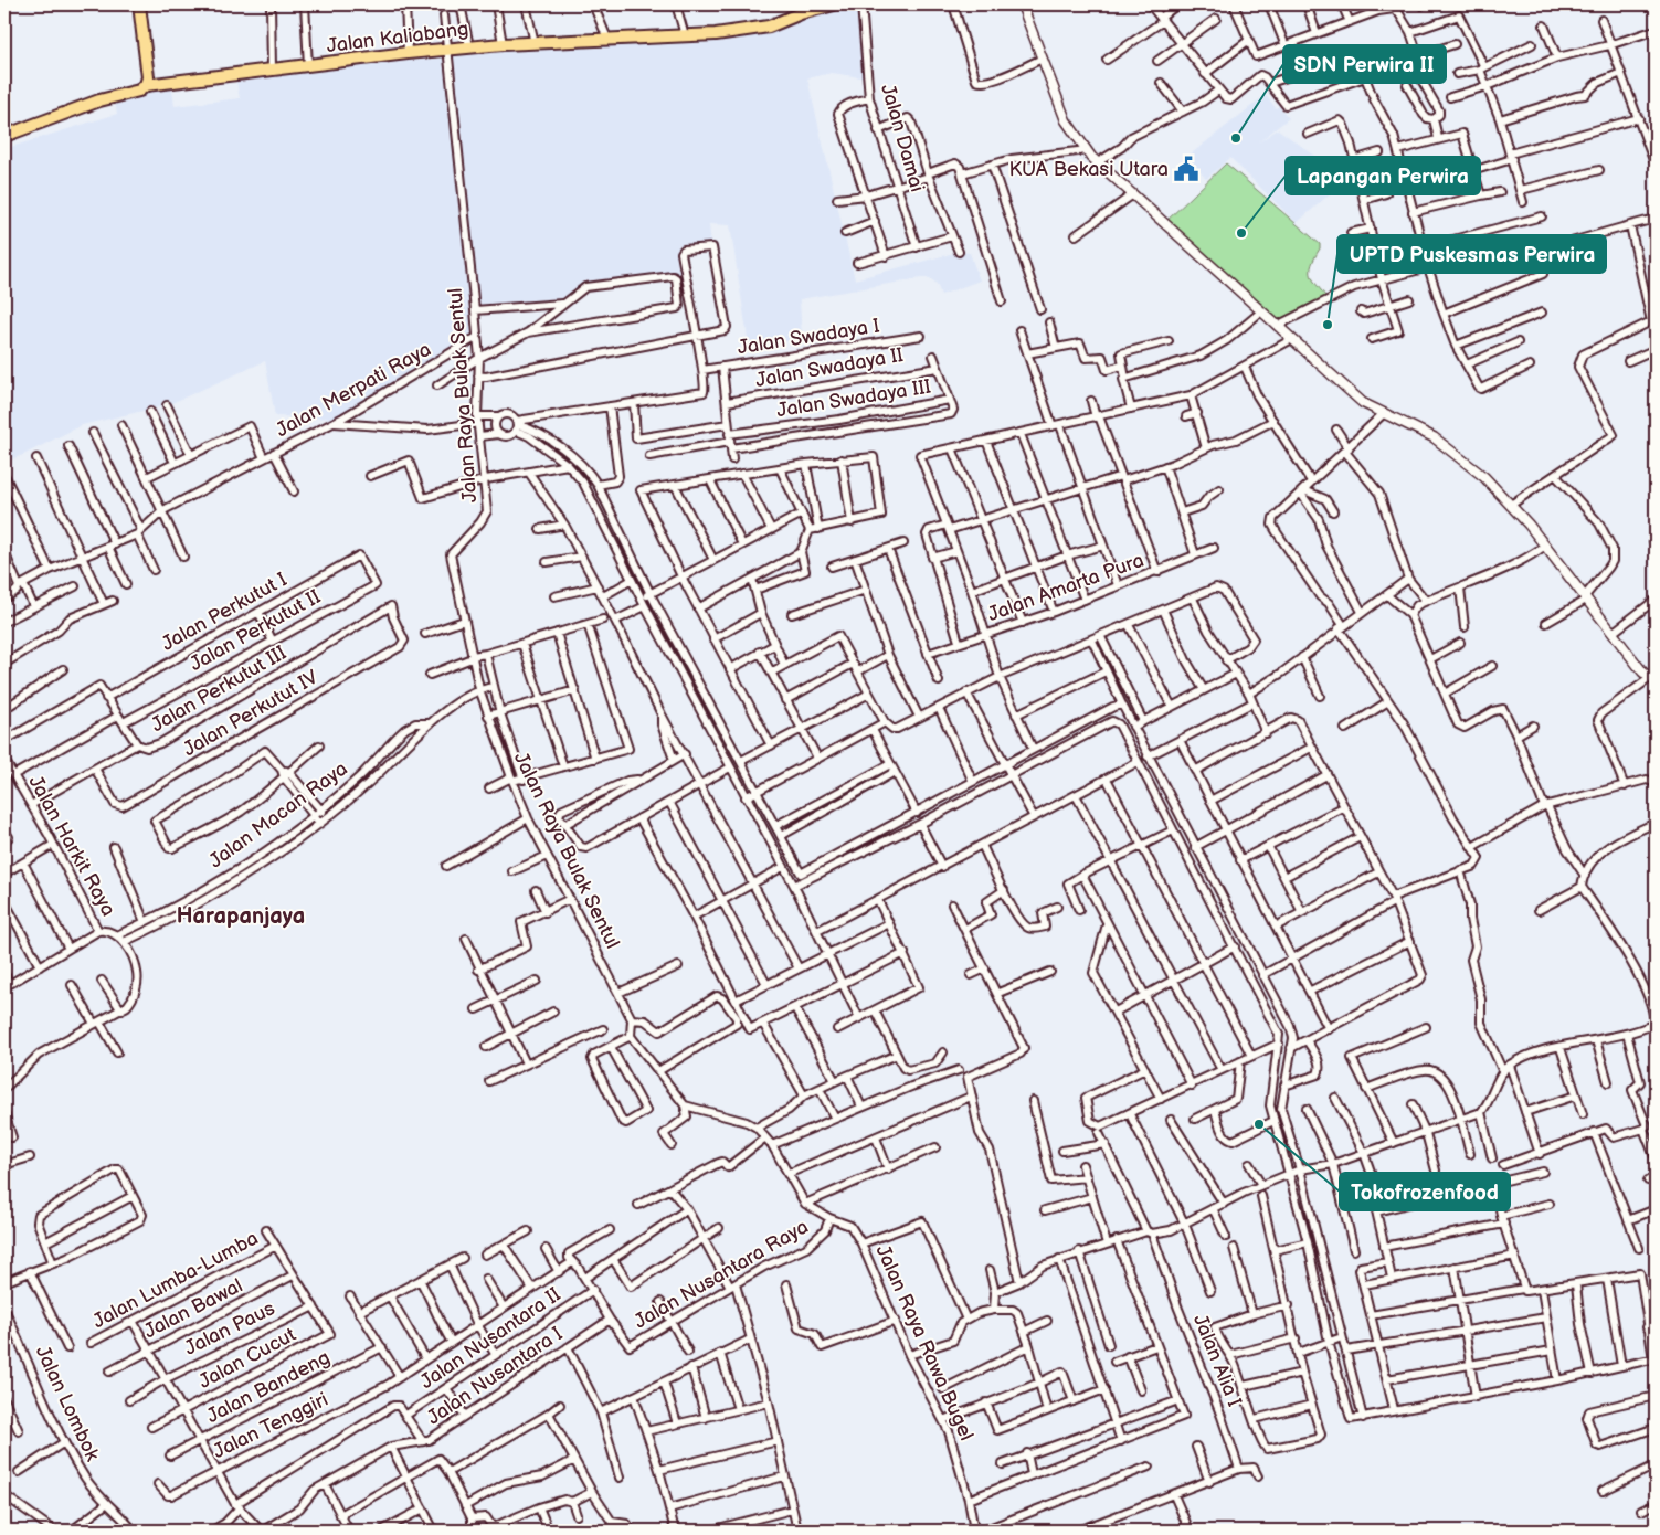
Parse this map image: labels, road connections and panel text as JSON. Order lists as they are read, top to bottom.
{
  "streets": {
    "main road": ["Jalan Kaliabang"],
    "street": [
      "Jalan Damai",
      "Jalan Swadaya I",
      "Jalan Swadaya II",
      "Jalan Merpati Raya",
      "Jalan Raya Bulak Sentul",
      "Jalan Swadaya III",
      "Jalan Amarta Pura",
      "Jalan Perkutut I",
      "Jalan Perkutut II",
      "Jalan Perkutut III",
      "Jalan Perkutut IV",
      "Jalan Macan Raya",
      "Jalan Harkit Raya",
      "Jalan Nusantara Raya",
      "Jalan Lumba-Lumba",
      "Jalan Bawal",
      "Jalan Paus",
      "Jalan Nusantara II",
      "Jalan Raya Rawa Bugel",
      "Jalan Cucut",
      "Jalan Alia I",
      "Jalan Nusantara I",
      "Jalan Bandeng",
      "Jalan Lombok",
      "Jalan Tenggiri"
    ]
  },
  "crossings": [
    ["Jalan Kaliabang", "Jalan Raya Bulak Sentul"],
    ["Jalan Swadaya II", "Jalan Swadaya III"],
    ["Jalan Merpati Raya", "Jalan Raya Bulak Sentul"],
    ["Jalan Raya Bulak Sentul", "Jalan Macan Raya"],
    ["Jalan Perkutut I", "Jalan Perkutut II"],
    ["Jalan Perkutut II", "Jalan Harkit Raya"],
    ["Jalan Perkutut III", "Jalan Perkutut IV"],
    ["Jalan Perkutut III", "Jalan Harkit Raya"],
    ["Jalan Macan Raya", "Jalan Harkit Raya"],
    ["Jalan Nusantara Raya", "Jalan Nusantara II"],
    ["Jalan Nusantara Raya", "Jalan Raya Rawa Bugel"],
    ["Jalan Nusantara Raya", "Jalan Nusantara I"],
    ["Jalan Lumba-Lumba", "Jalan Bawal"],
    ["Jalan Paus", "Jalan Cucut"],
    ["Jalan Nusantara II", "Jalan Nusantara I"]
  ],
  "districts": ["Harapanjaya"],
  "places": {
    "other": [
      "SDN Perwira II",
      "Lapangan Perwira",
      "UPTD Puskesmas Perwira",
      "Tokofrozenfood"
    ],
    "public building": ["KUA Bekasi Utara"]
  }
}
